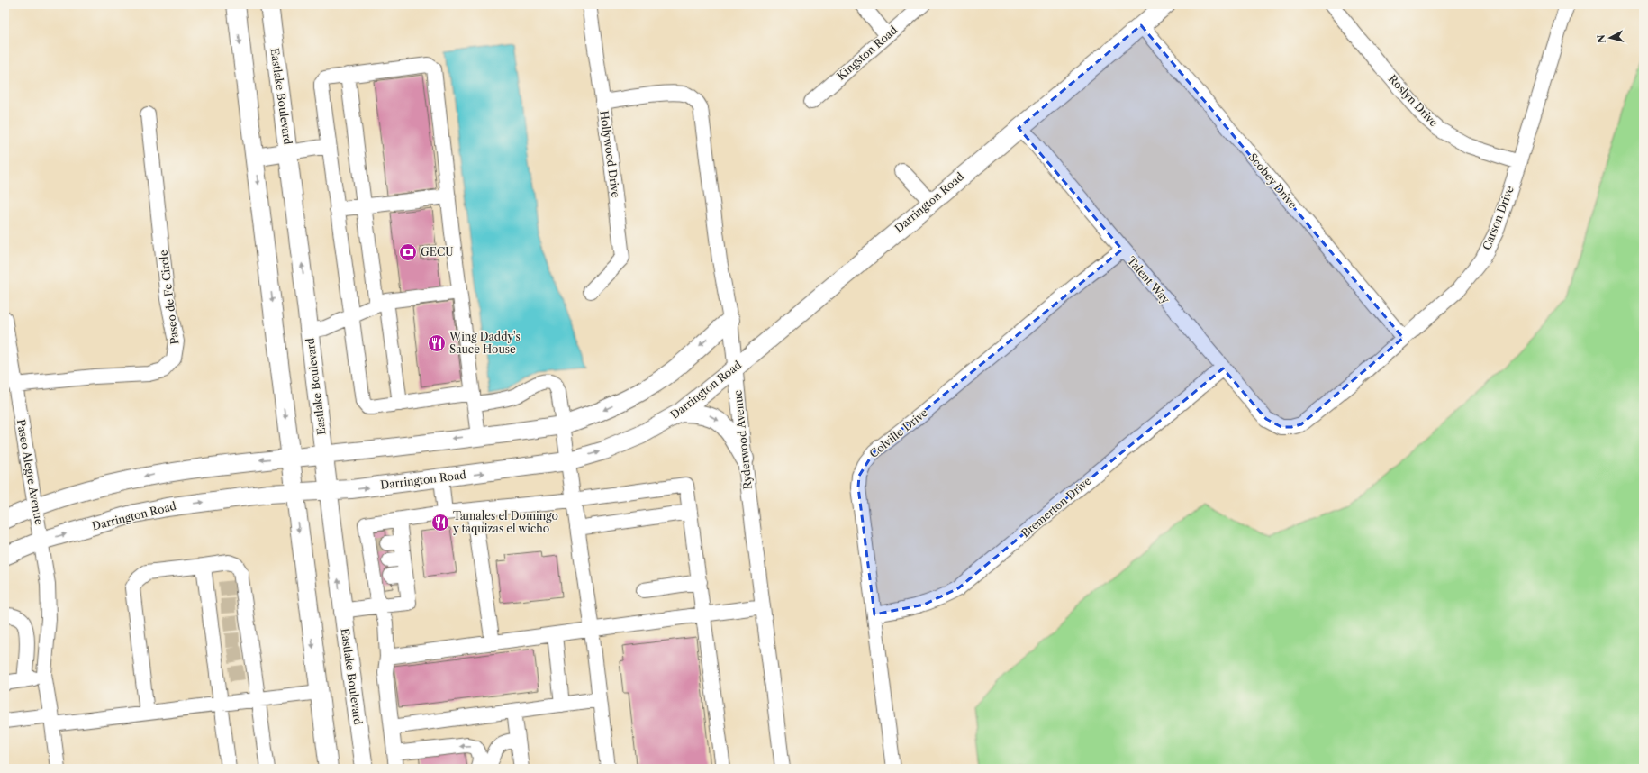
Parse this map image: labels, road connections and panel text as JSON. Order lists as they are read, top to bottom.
{
  "streets": {
    "main road": ["Eastlake Boulevard", "Darrington Road"],
    "street": [
      "Kingston Road",
      "Roslyn Drive",
      "Hollywood Drive",
      "Scobey Drive",
      "Carson Drive",
      "Talent Way",
      "Paseo de Fe Circle",
      "Colville Drive",
      "Ryderwood Avenue",
      "Paseo Alegre Avenue",
      "Bremerton Drive"
    ]
  },
  "crossings": [
    ["Eastlake Boulevard", "Darrington Road"],
    ["Roslyn Drive", "Carson Drive"],
    ["Hollywood Drive", "Ryderwood Avenue"],
    ["Scobey Drive", "Darrington Road"],
    ["Scobey Drive", "Carson Drive"],
    ["Darrington Road", "Talent Way"],
    ["Darrington Road", "Ryderwood Avenue"],
    ["Darrington Road", "Paseo Alegre Avenue"],
    ["Carson Drive", "Talent Way"],
    ["Talent Way", "Colville Drive"],
    ["Talent Way", "Bremerton Drive"],
    ["Paseo de Fe Circle", "Paseo Alegre Avenue"],
    ["Colville Drive", "Bremerton Drive"]
  ],
  "places": {
    "bank": ["GECU"],
    "restaurant": ["Wing Daddy's Sauce House", "Tamales el Domingo y taquizas el wicho"]
  },
  "north": "left"
}
